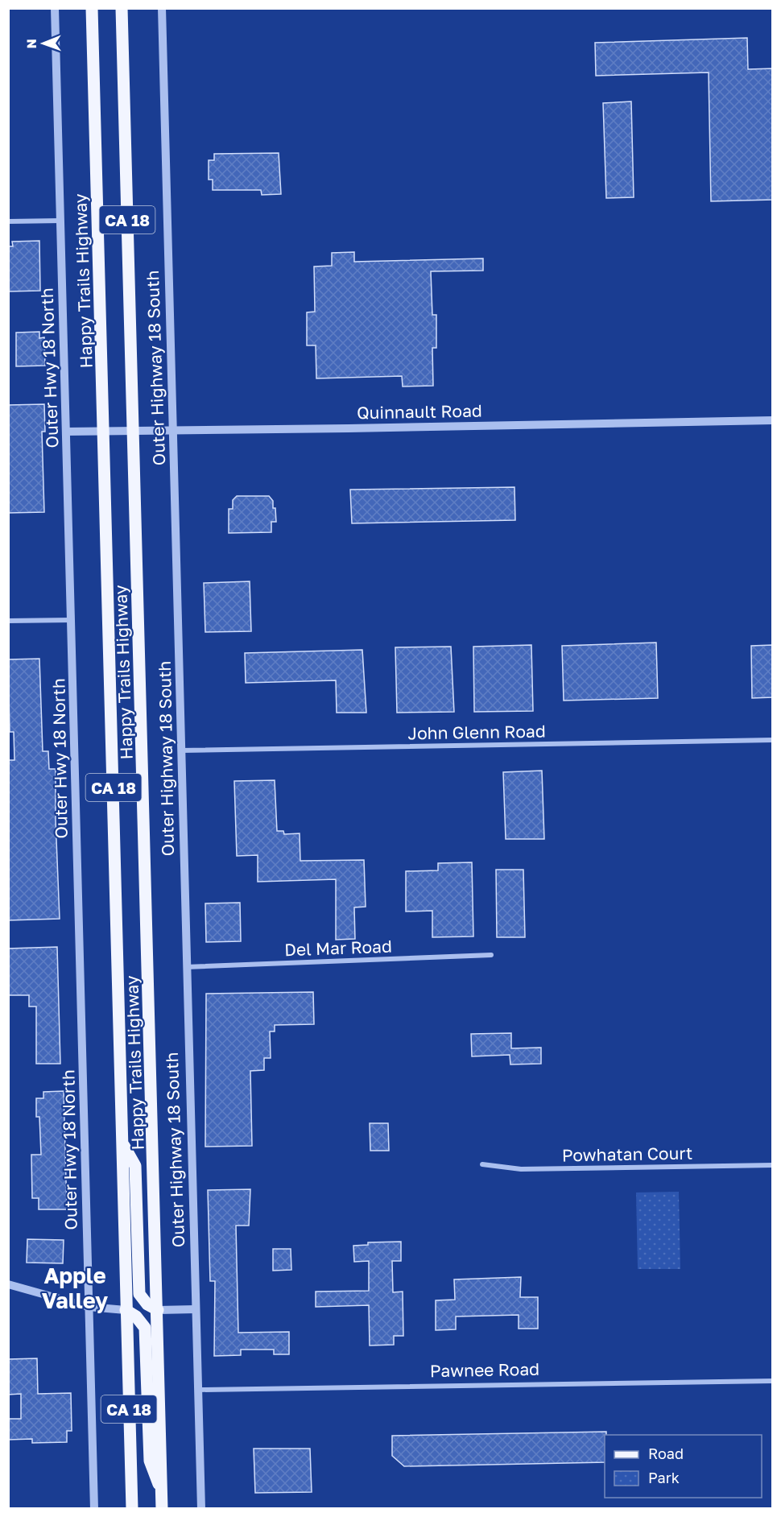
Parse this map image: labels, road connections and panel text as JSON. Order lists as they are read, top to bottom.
{
  "streets": {
    "main road": ["CA 18", "Happy Trails Highway"],
    "street": [
      "Outer Hwy 18 North",
      "Outer Highway 18 South",
      "Quinnault Road",
      "John Glenn Road",
      "Del Mar Road",
      "Powhatan Court",
      "Pawnee Road"
    ]
  },
  "crossings": [
    ["Happy Trails Highway", "Quinnault Road"],
    ["Outer Hwy 18 North", "Quinnault Road"],
    ["Outer Highway 18 South", "Quinnault Road"],
    ["Outer Highway 18 South", "John Glenn Road"],
    ["Outer Highway 18 South", "Del Mar Road"],
    ["Outer Highway 18 South", "Pawnee Road"]
  ],
  "districts": ["Apple Valley"],
  "legend": ["Road", "Park"],
  "north": "left"
}
